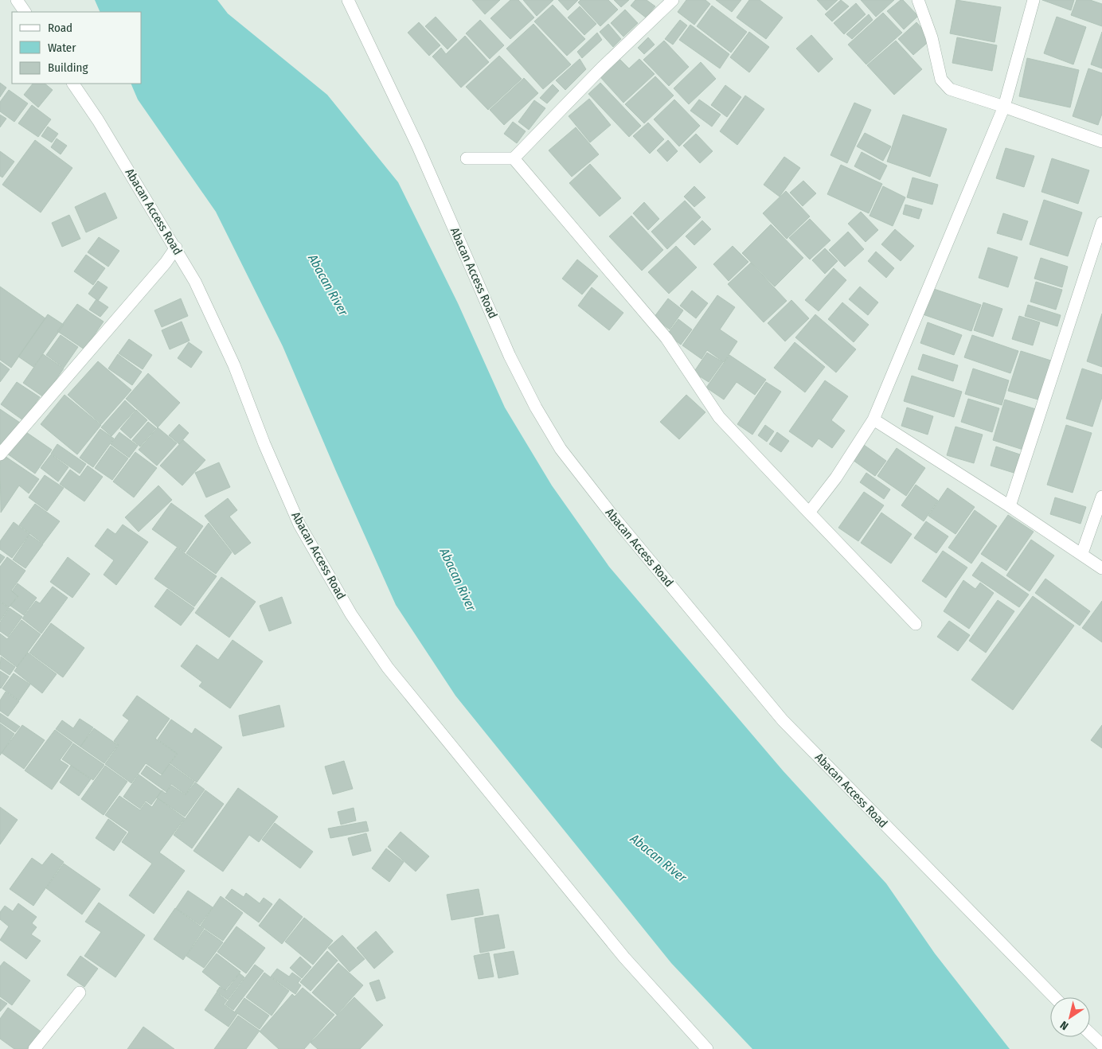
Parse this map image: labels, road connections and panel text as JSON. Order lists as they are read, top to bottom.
{
  "streets": {
    "street": ["Abacan Access Road"]
  },
  "water": ["Abacan River"],
  "legend": ["Road", "Water", "Building"],
  "north": "bottom left"
}
